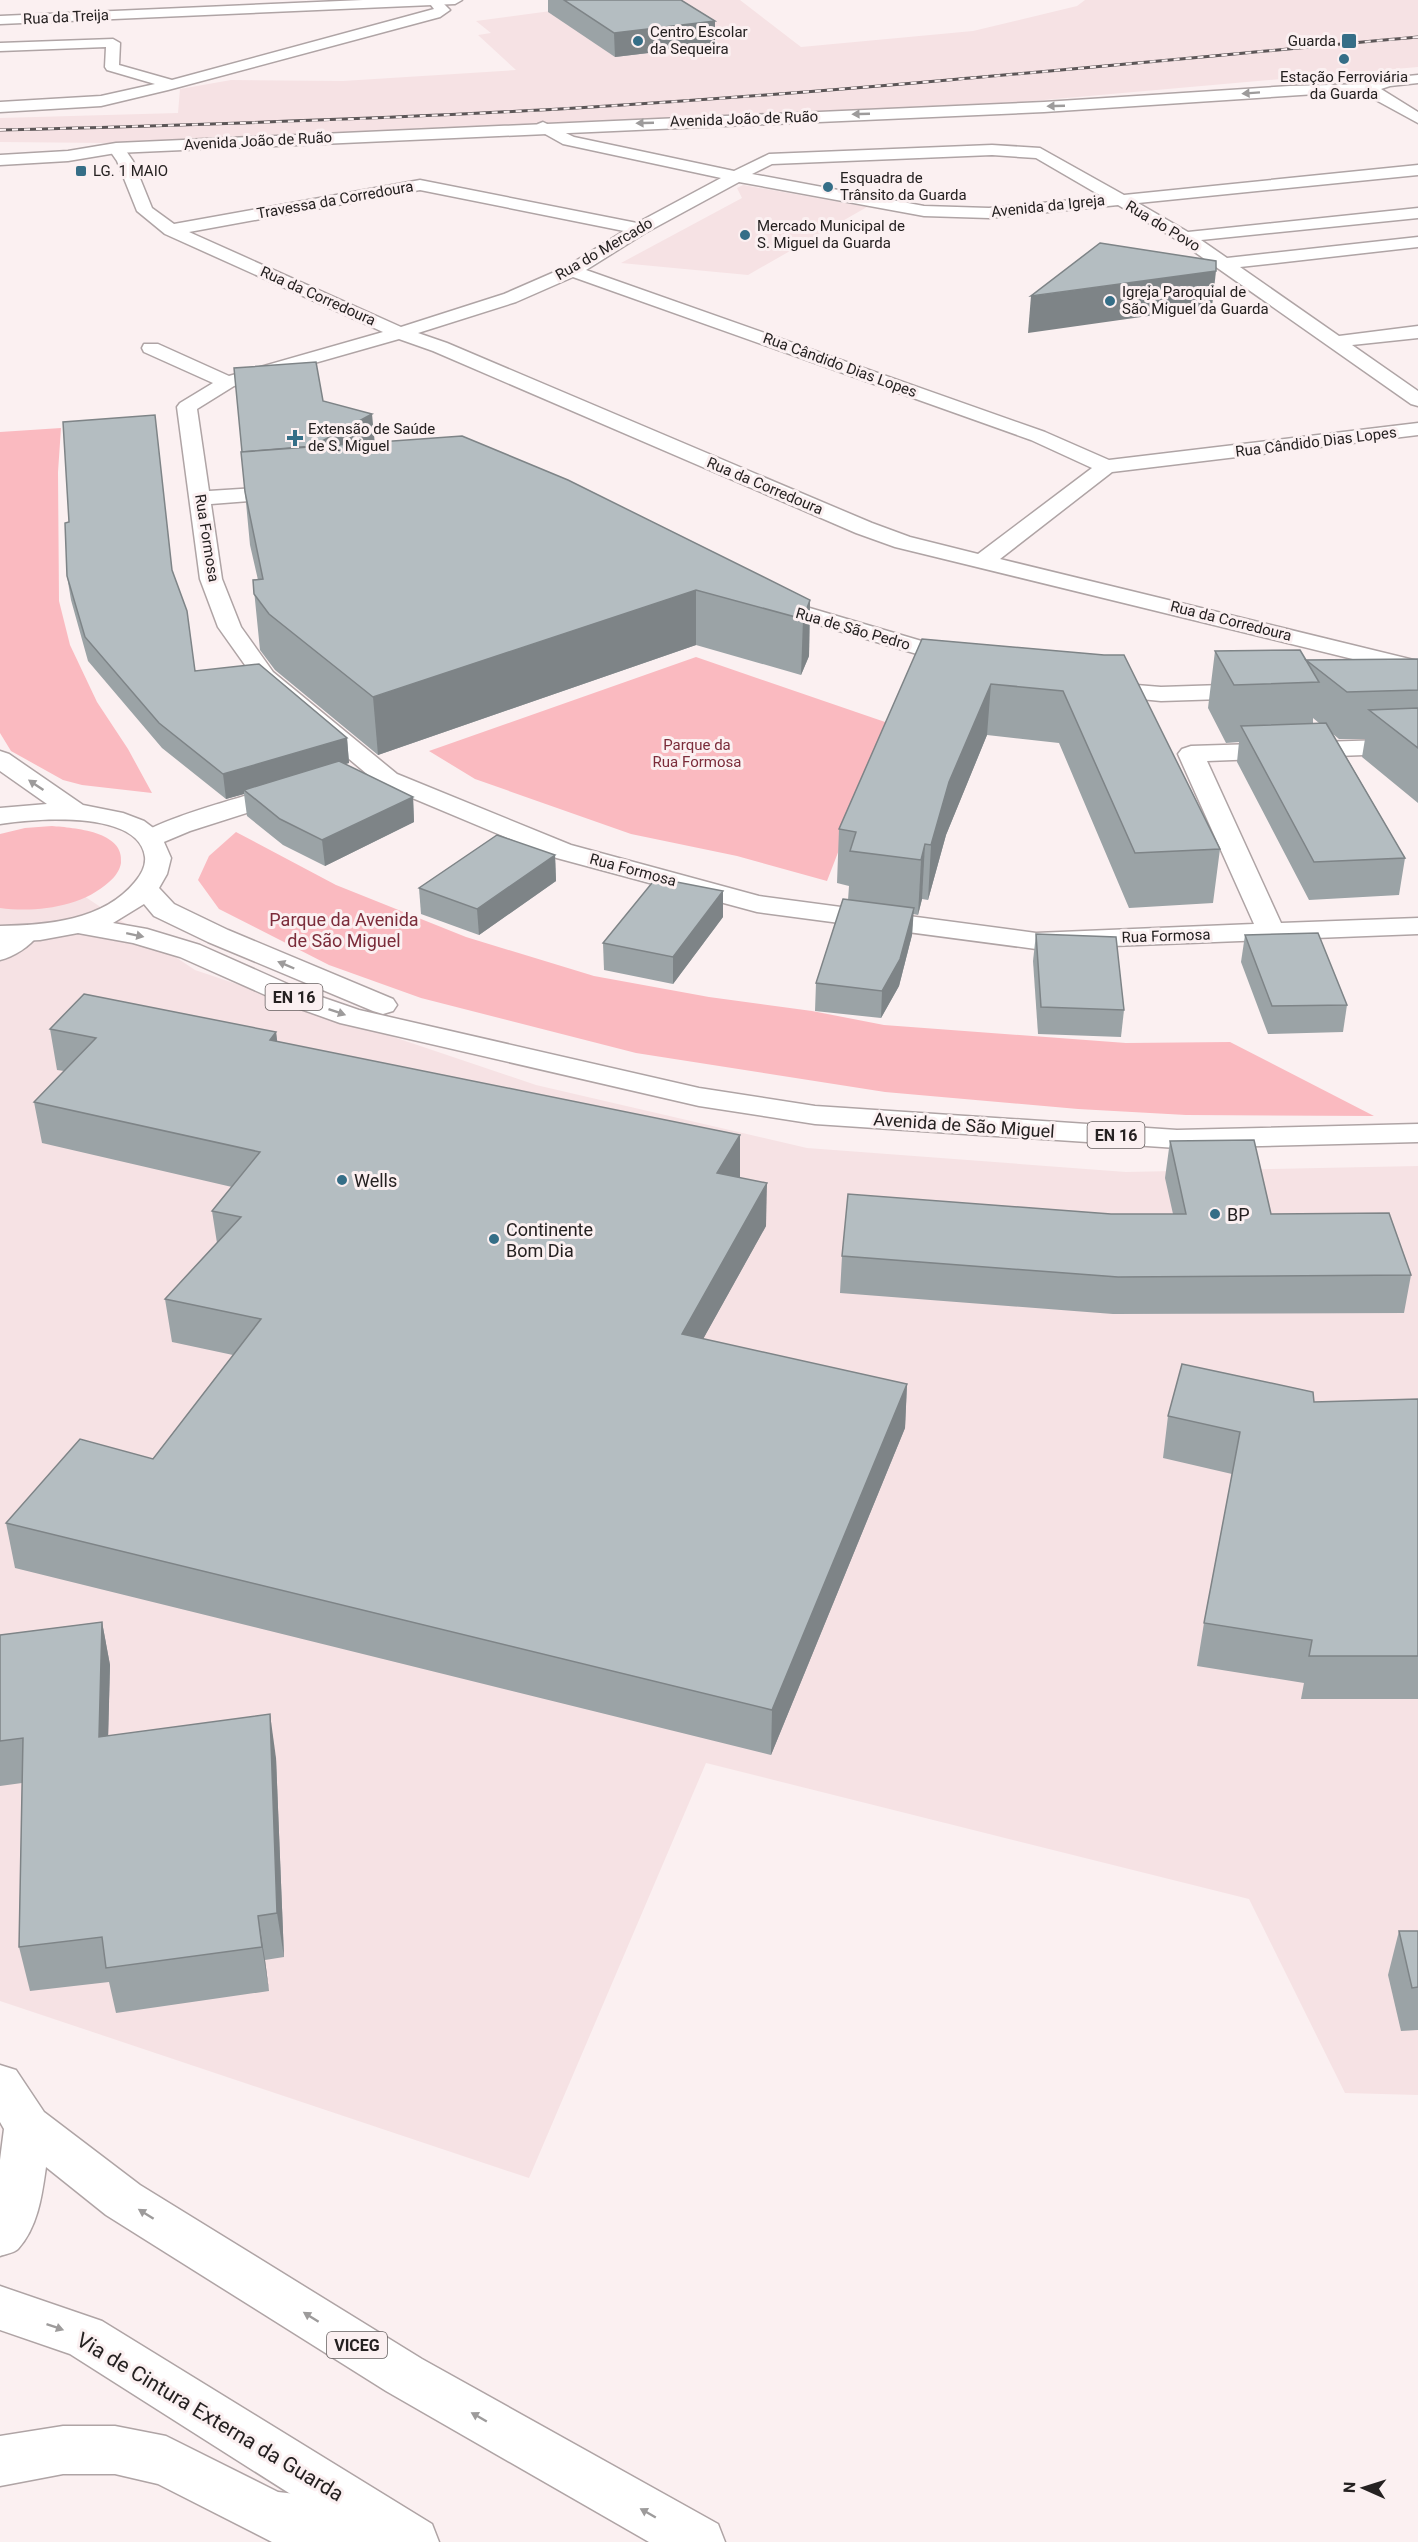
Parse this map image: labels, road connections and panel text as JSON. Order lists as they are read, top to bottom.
{
  "streets": {
    "main road": [
      "Rua da Treija",
      "Avenida João de Ruão",
      "Travessa da Corredoura",
      "Avenida da Igreja",
      "Rua do Povo",
      "Rua do Mercado",
      "Rua da Corredoura",
      "Rua Cândido Dias Lopes",
      "Rua Formosa",
      "Rua de São Pedro",
      "EN 16",
      "Avenida de São Miguel",
      "VICEG",
      "Via de Cintura Externa da Guarda"
    ]
  },
  "crossings": [
    ["Avenida João de Ruão", "Avenida da Igreja"],
    ["Avenida João de Ruão", "Rua da Corredoura"],
    ["Travessa da Corredoura", "Rua do Mercado"],
    ["Travessa da Corredoura", "Rua da Corredoura"],
    ["Avenida da Igreja", "Rua do Povo"],
    ["Avenida da Igreja", "Rua do Mercado"],
    ["Rua do Povo", "Rua do Mercado"],
    ["Rua do Mercado", "Rua da Corredoura"],
    ["Rua do Mercado", "Rua Cândido Dias Lopes"],
    ["Rua do Mercado", "Rua Formosa"],
    ["Rua da Corredoura", "Rua Formosa"],
    ["EN 16", "Avenida de São Miguel"]
  ],
  "parks": ["Parque da Rua Formosa", "Parque da Avenida de São Miguel"],
  "places": {
    "other": [
      "Centro Escolar da Sequeira",
      "Estação Ferroviária da Guarda",
      "Esquadra de Trânsito da Guarda",
      "Mercado Municipal de S. Miguel da Guarda",
      "Igreja Paroquial de São Miguel da Guarda",
      "Wells",
      "BP",
      "Continente Bom Dia"
    ],
    "transit": ["Guarda", "LG. 1 MAIO"],
    "health": ["Extensão de Saúde de S. Miguel"]
  },
  "north": "left"
}
